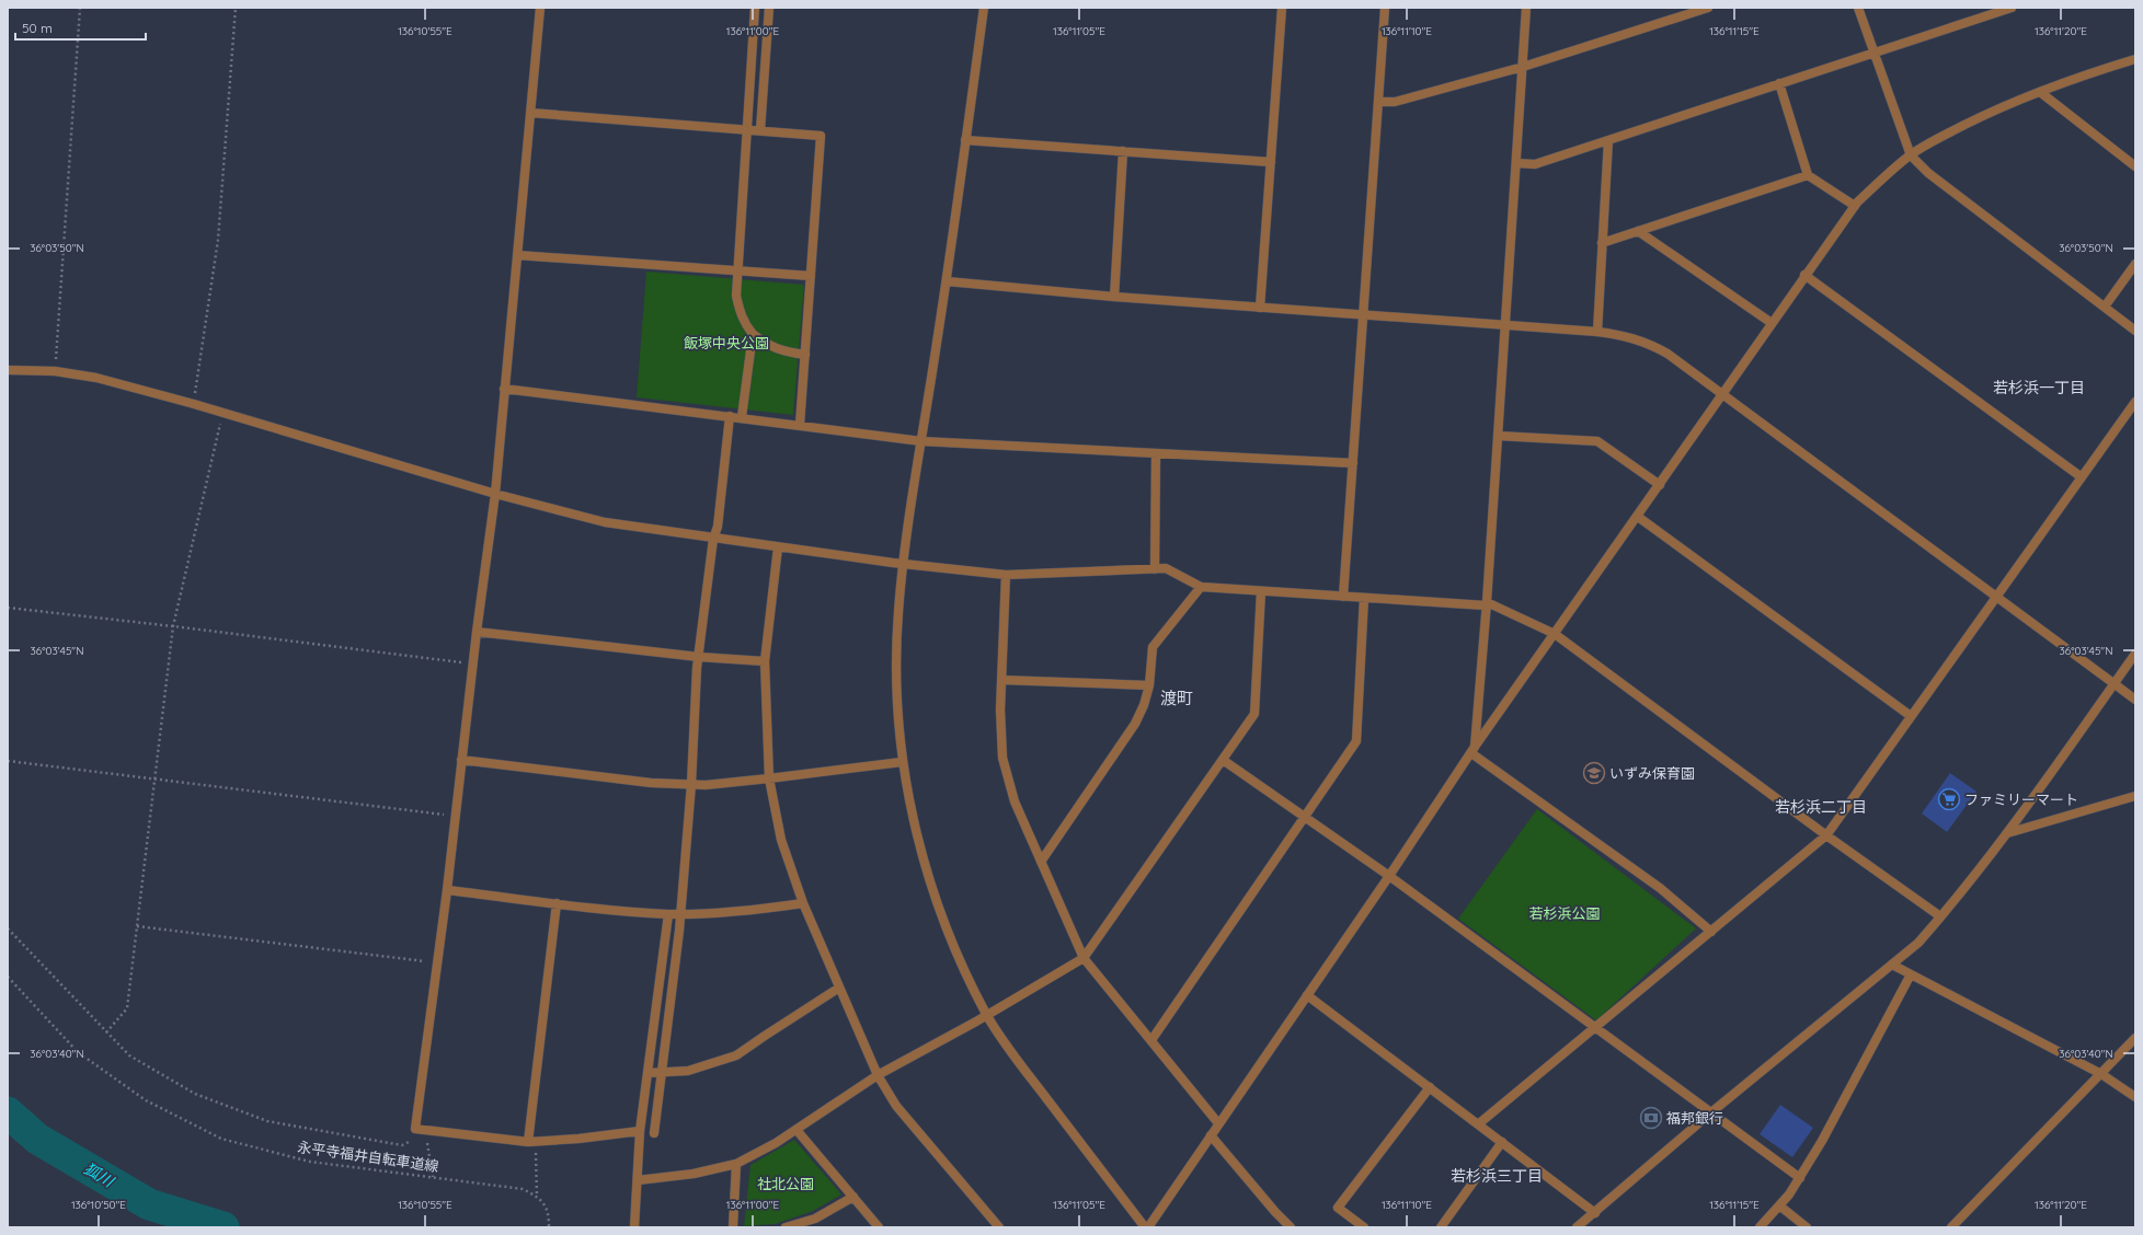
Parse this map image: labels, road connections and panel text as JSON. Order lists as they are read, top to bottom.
{
  "streets": {
    "path": ["永平寺福井自転車道線"]
  },
  "districts": [
    "若杉浜一丁目",
    "渡町",
    "若杉浜二丁目",
    "若杉浜三丁目"
  ],
  "water": ["狐川"],
  "parks": ["飯塚中央公園", "若杉浜公園", "社北公園"],
  "places": {
    "school or university": ["いずみ保育園"],
    "supermarket": ["ファミリーマート"],
    "bank": ["福邦銀行"]
  },
  "scale_bar": "50 m",
  "coordinates": [
    "136°10'55\"E",
    "136°11'00\"E",
    "136°11'05\"E",
    "136°11'10\"E",
    "136°11'15\"E",
    "136°11'20\"E",
    "36°03'50\"N",
    "36°03'45\"N",
    "36°03'40\"N",
    "136°10'50\"E"
  ]
}
